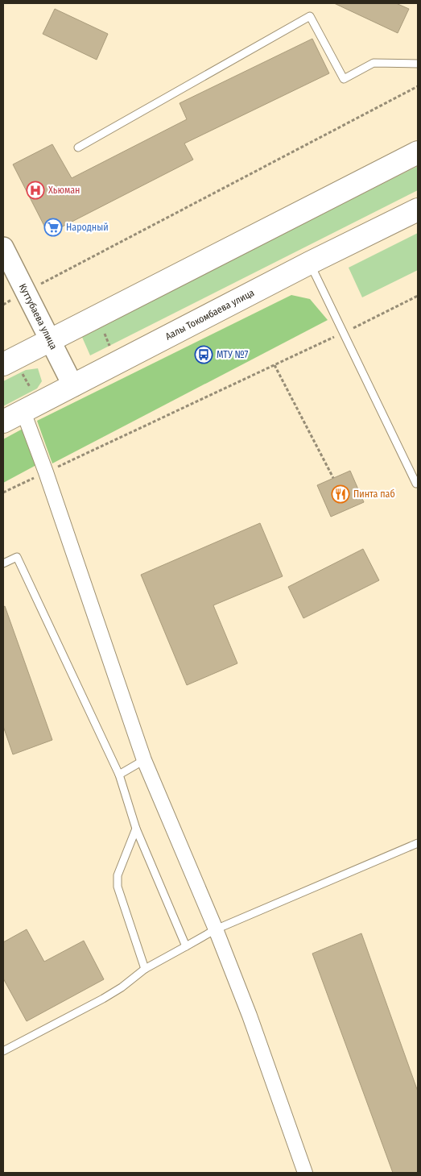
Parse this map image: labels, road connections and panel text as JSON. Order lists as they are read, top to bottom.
{
  "streets": {
    "main road": ["Аалы Токомбаева улица", "Куттубаева улица"]
  },
  "crossings": [
    ["Аалы Токомбаева улица", "Куттубаева улица"]
  ],
  "places": {
    "hospital": ["Хьюман"],
    "supermarket": ["Народный"],
    "bus stop": ["МТУ №7"],
    "restaurant": ["Пинта паб"]
  }
}
